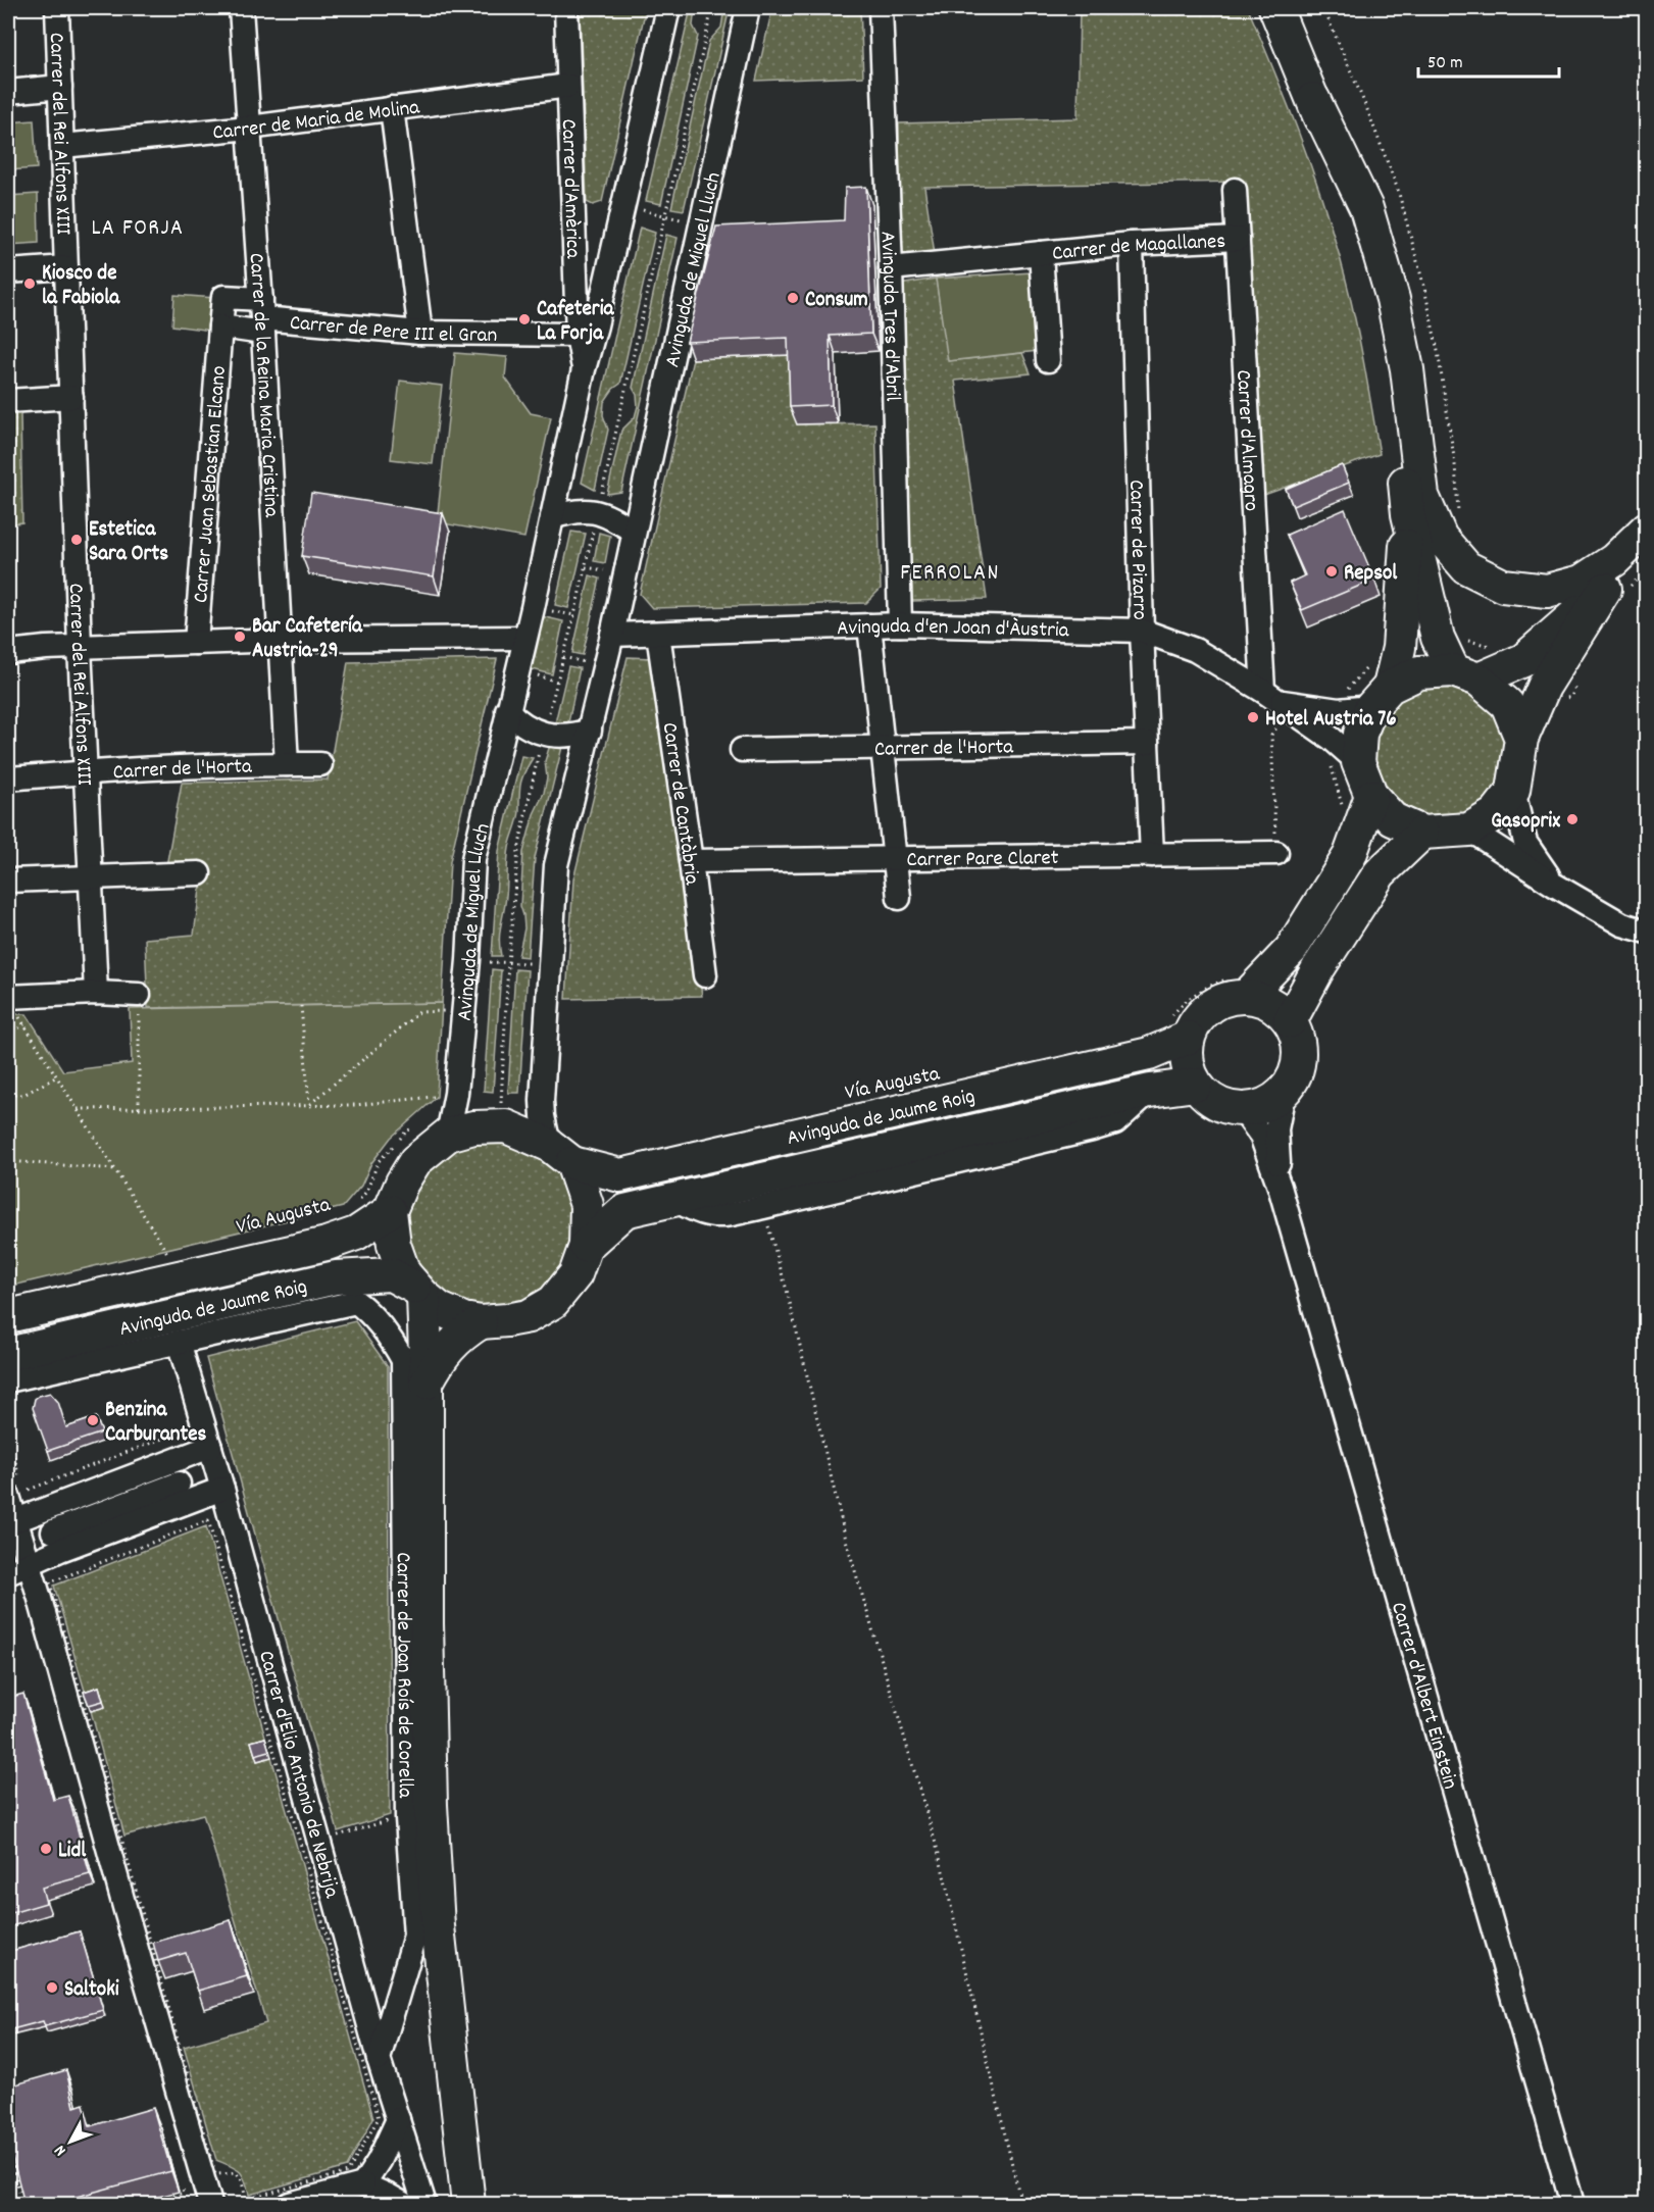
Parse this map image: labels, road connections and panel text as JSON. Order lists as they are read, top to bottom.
{
  "streets": {
    "main road": ["Avinguda de Jaume Roig"],
    "street": [
      "Carrer de Maria de Molina",
      "Carrer del Rei Alfons XIII",
      "Carrer d'Amèrica",
      "Carrer de Magallanes",
      "Avinguda de Miguel Lluch",
      "Avinguda Tres d'Abril",
      "Carrer de Pere III el Gran",
      "Carrer de la Reina Maria Cristina",
      "Carrer d'Almagro",
      "Carrer Juan Sebastian Elcano",
      "Carrer de Pizarro",
      "Avinguda d'en Joan d'Àustria",
      "Carrer de l'Horta",
      "Carrer de Cantàbria",
      "Carrer Pare Claret",
      "Carrer de Joan Roís de Corella",
      "Carrer d'Albert Einstein",
      "Carrer d'Elio Antonio de Nebrija"
    ],
    "path": ["Vía Augusta"]
  },
  "crossings": [
    ["Carrer de Maria de Molina", "Carrer del Rei Alfons XIII"],
    ["Carrer de Maria de Molina", "Carrer d'Amèrica"],
    ["Carrer de Maria de Molina", "Carrer de la Reina Maria Cristina"],
    ["Carrer del Rei Alfons XIII", "Carrer de l'Horta"],
    ["Carrer d'Amèrica", "Avinguda de Miguel Lluch"],
    ["Carrer d'Amèrica", "Carrer de Pere III el Gran"],
    ["Carrer de Magallanes", "Avinguda Tres d'Abril"],
    ["Carrer de Magallanes", "Carrer d'Almagro"],
    ["Carrer de Magallanes", "Carrer de Pizarro"],
    ["Avinguda de Miguel Lluch", "Avinguda d'en Joan d'Àustria"],
    ["Avinguda de Miguel Lluch", "Avinguda de Jaume Roig"],
    ["Avinguda Tres d'Abril", "Avinguda d'en Joan d'Àustria"],
    ["Carrer de Pere III el Gran", "Carrer de la Reina Maria Cristina"],
    ["Carrer de Pere III el Gran", "Carrer Juan Sebastian Elcano"],
    ["Carrer de la Reina Maria Cristina", "Carrer Juan Sebastian Elcano"],
    ["Carrer de la Reina Maria Cristina", "Carrer de l'Horta"],
    ["Carrer d'Almagro", "Avinguda d'en Joan d'Àustria"],
    ["Carrer de Pizarro", "Avinguda d'en Joan d'Àustria"],
    ["Carrer de Pizarro", "Carrer de l'Horta"],
    ["Carrer de Pizarro", "Carrer Pare Claret"],
    ["Avinguda d'en Joan d'Àustria", "Carrer de Cantàbria"],
    ["Carrer de Cantàbria", "Carrer Pare Claret"],
    ["Avinguda de Jaume Roig", "Carrer de Joan Roís de Corella"],
    ["Avinguda de Jaume Roig", "Carrer d'Albert Einstein"],
    ["Avinguda de Jaume Roig", "Carrer d'Elio Antonio de Nebrija"],
    ["Carrer de Joan Roís de Corella", "Carrer d'Elio Antonio de Nebrija"]
  ],
  "districts": ["LA FORJA", "FERROLAN"],
  "places": [
    "Kiosco de la Fabiola",
    "Consum",
    "Cafeteria La Forja",
    "Estetica Sara Orts",
    "Repsol",
    "Bar Cafetería Austria-29",
    "Hotel Austria 76",
    "Gasoprix",
    "Benzina Carburantes",
    "Lidl",
    "Saltoki"
  ],
  "scale_bar": "50 m",
  "north": "bottom left"
}
